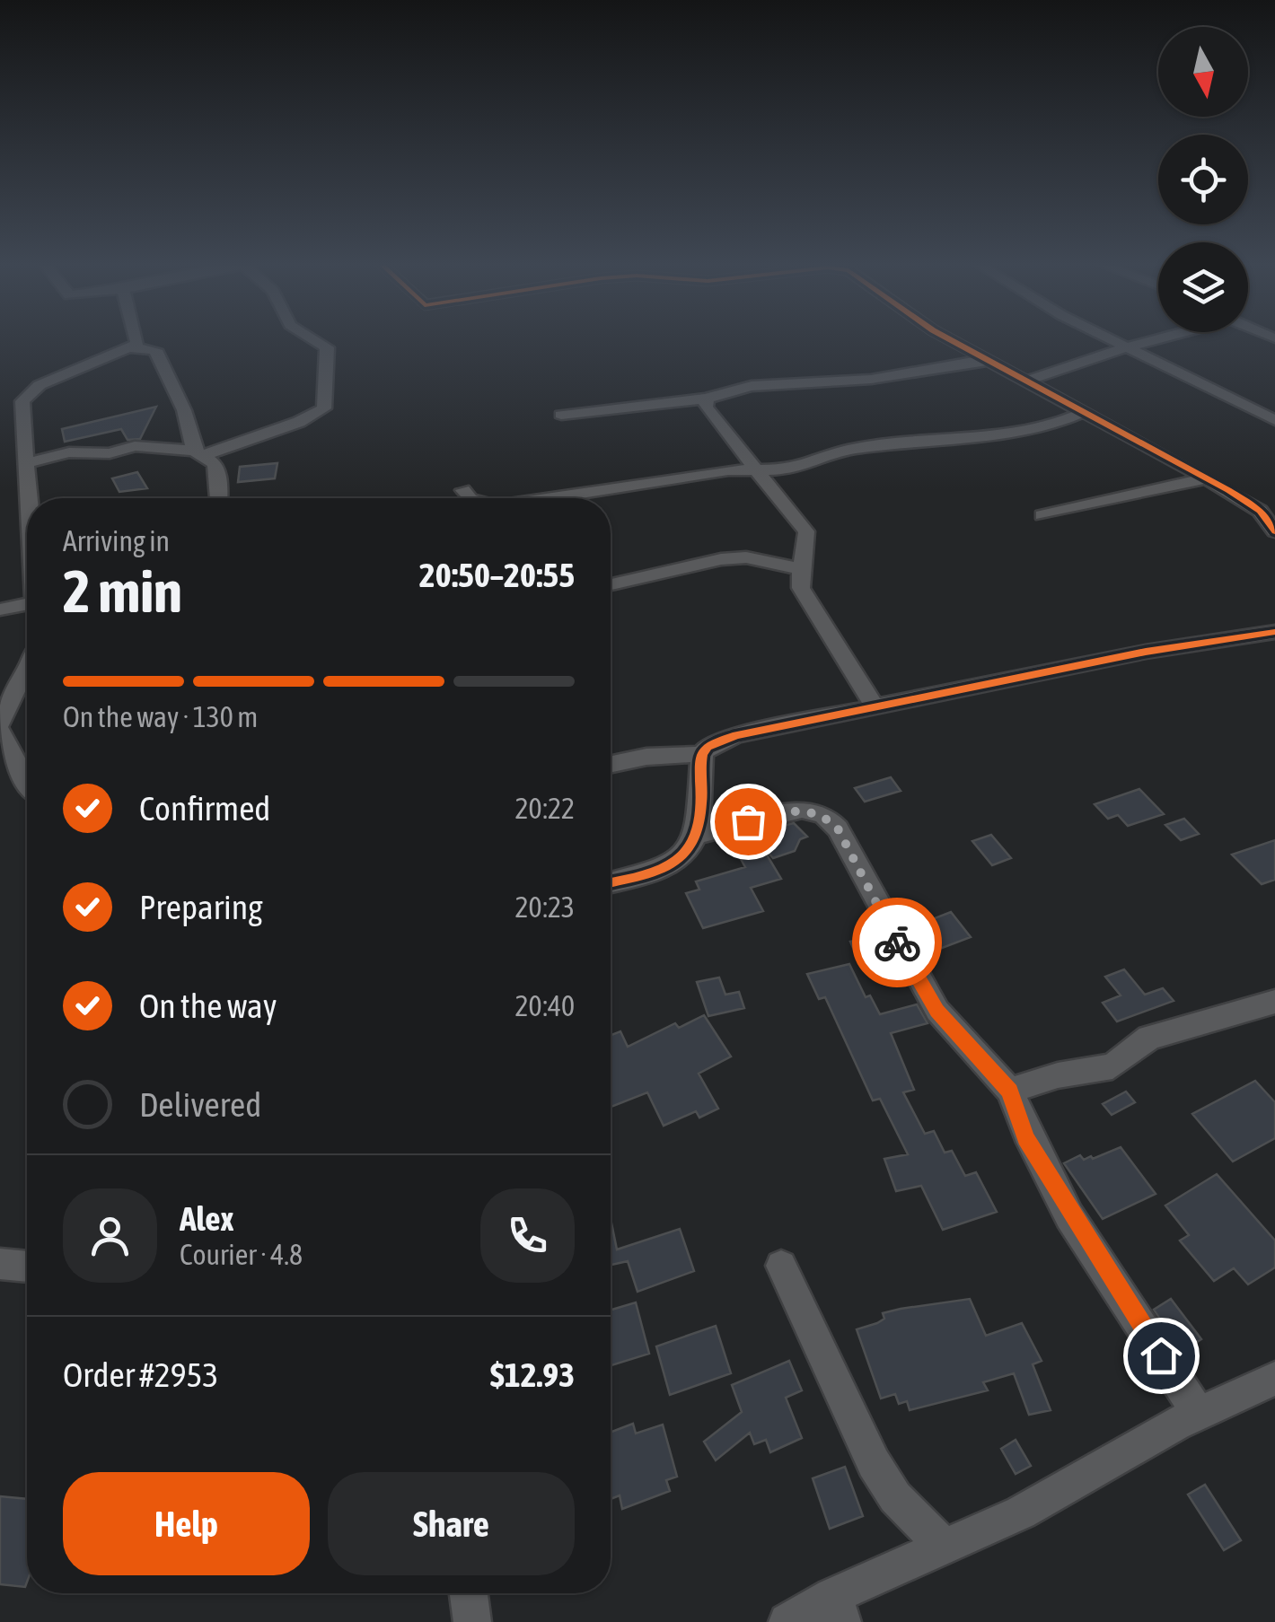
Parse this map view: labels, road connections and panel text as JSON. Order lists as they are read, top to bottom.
{
  "north": "bottom",
  "page": {
    "heading": ["2 min", "Arriving in", "20:50–20:55"],
    "panel": [
      "Alex",
      "Courier · 4.8",
      "Order #2953",
      "$12.93"
    ],
    "bar": "On the way · 130 m",
    "list": [
      ["Confirmed", "20:22"],
      ["Preparing", "20:23"],
      ["On the way", "20:40"],
      "Delivered"
    ],
    "buttons": ["Help", "Share"]
  }
}
